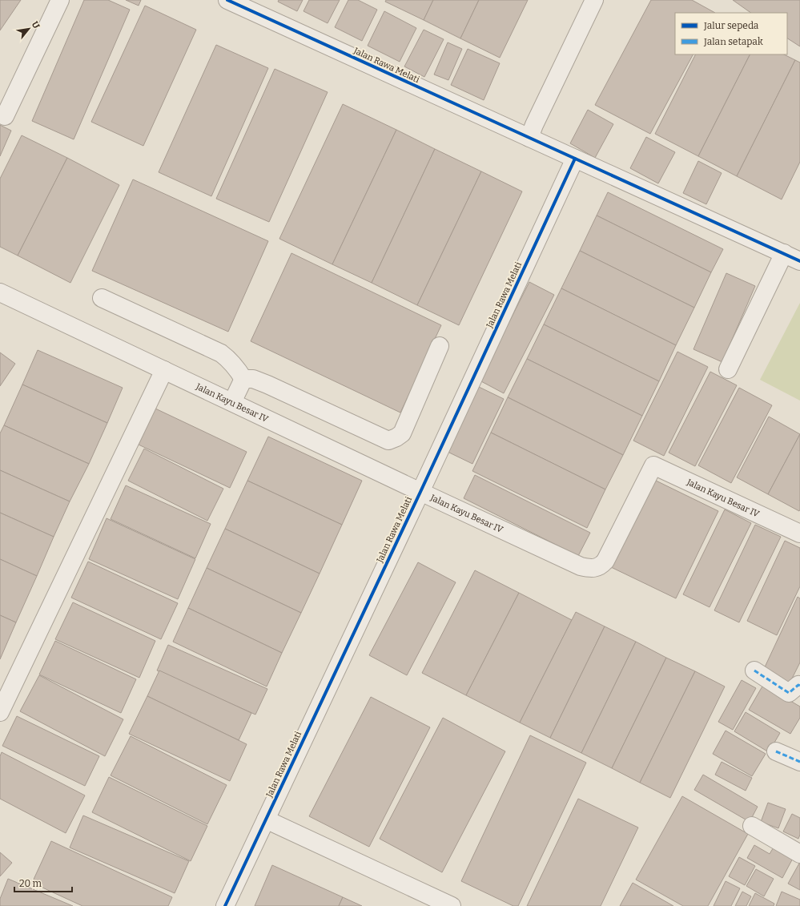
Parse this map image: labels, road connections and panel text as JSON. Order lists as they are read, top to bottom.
{
  "streets": {
    "street": ["Jalan Rawa Melati", "Jalan Kayu Besar IV"]
  },
  "crossings": [
    ["Jalan Rawa Melati", "Jalan Kayu Besar IV"]
  ],
  "legend": ["Jalur sepeda", "Jalan setapak"],
  "scale_bar": "20 m",
  "north": "top right"
}
